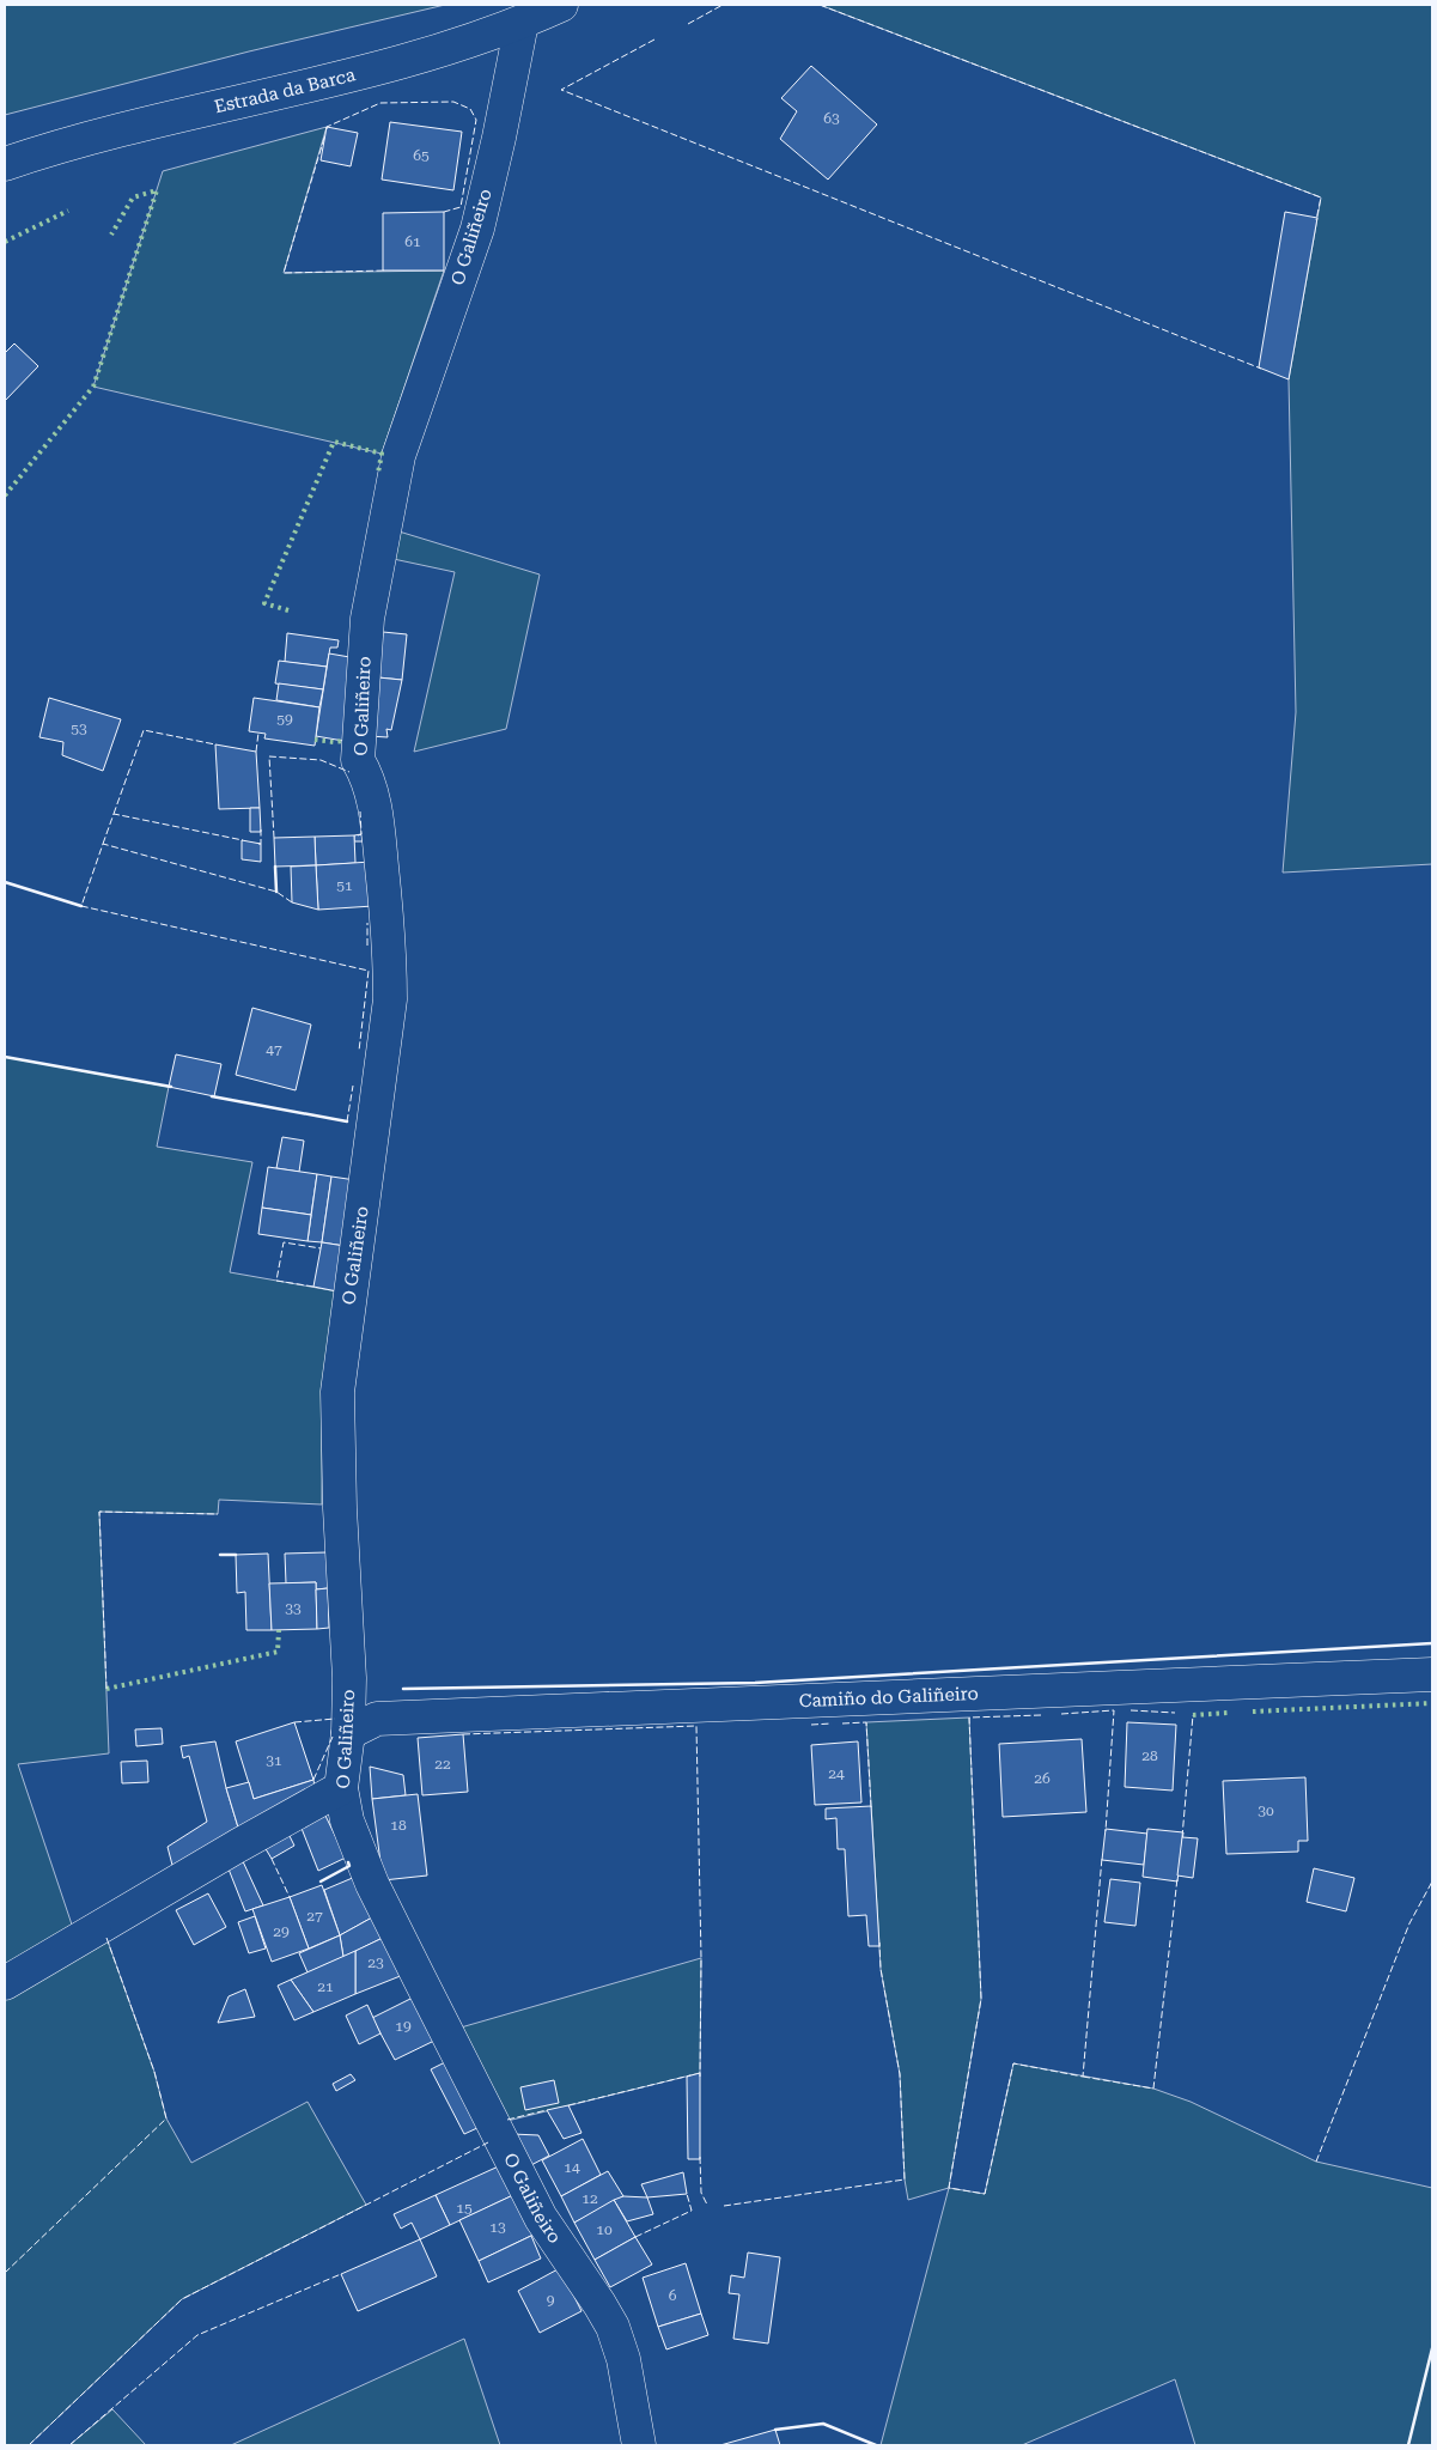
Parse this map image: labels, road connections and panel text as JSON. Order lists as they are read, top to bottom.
{
  "streets": {
    "street": ["Estrada da Barca", "O Galiñeiro", "Camiño do Galiñeiro"]
  },
  "crossings": [
    ["Estrada da Barca", "O Galiñeiro"],
    ["O Galiñeiro", "Camiño do Galiñeiro"]
  ],
  "house_numbers": [
    "63",
    "65",
    "61",
    "59",
    "53",
    "51",
    "47",
    "33",
    "28",
    "31",
    "22",
    "24",
    "26",
    "30",
    "18",
    "27",
    "29",
    "23",
    "21",
    "19",
    "14",
    "12",
    "15",
    "13",
    "10",
    "6",
    "9"
  ]
}
